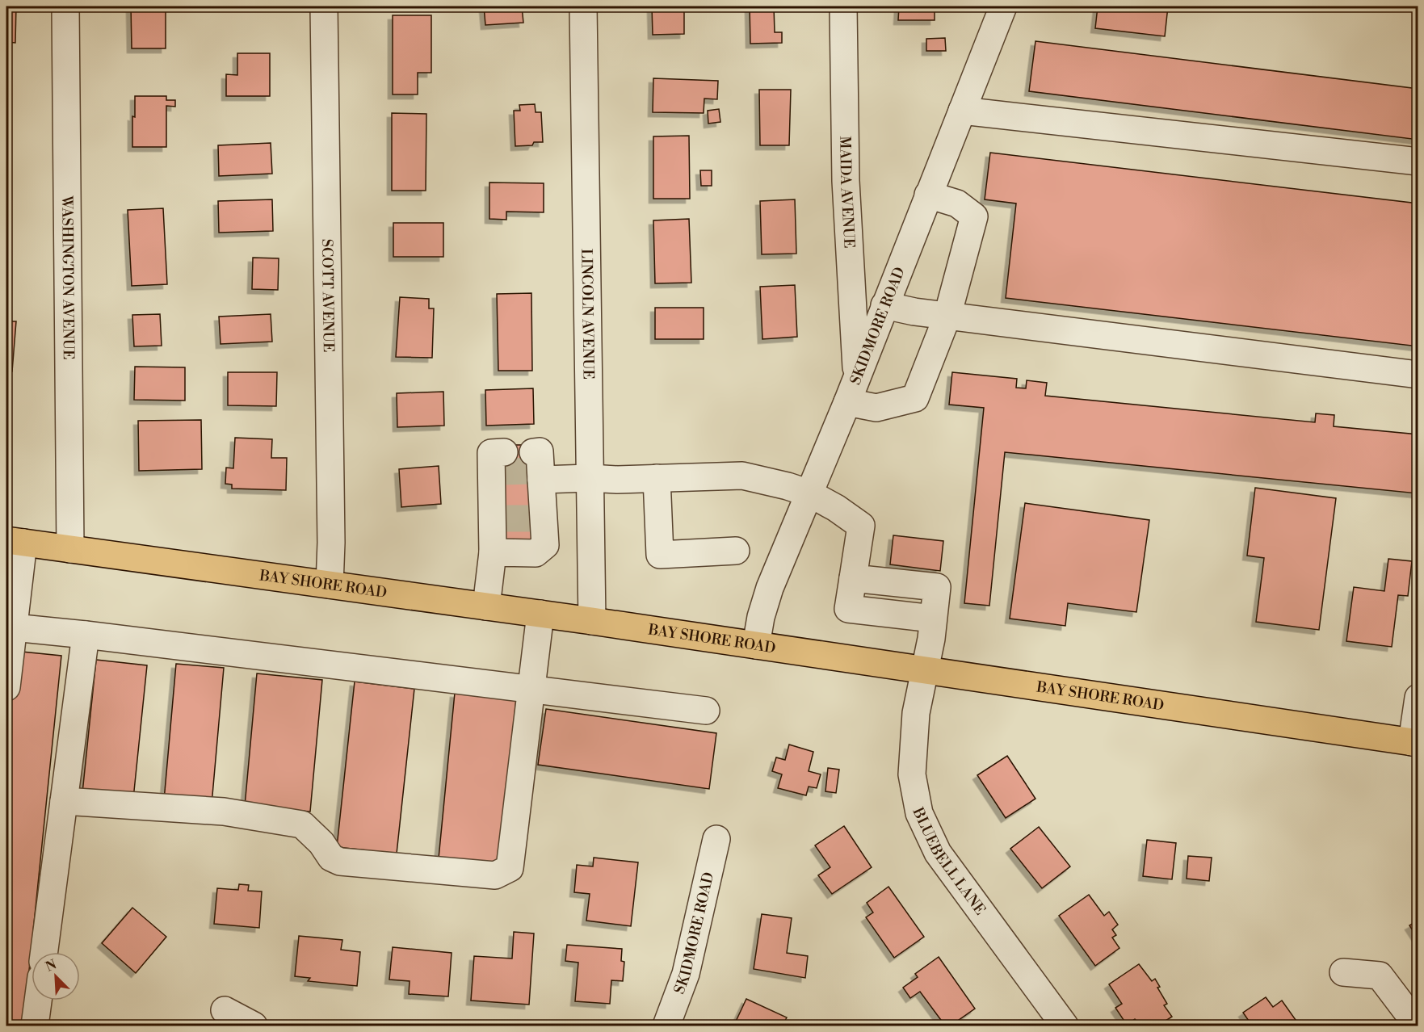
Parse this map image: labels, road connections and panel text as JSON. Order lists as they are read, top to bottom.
{
  "streets": {
    "main road": ["BAY SHORE ROAD"],
    "street": [
      "MAIDA AVENUE",
      "WASHINGTON AVENUE",
      "SCOTT AVENUE",
      "LINCOLN AVENUE",
      "SKIDMORE ROAD",
      "BLUEBELL LANE"
    ]
  },
  "crossings": [
    ["MAIDA AVENUE", "SKIDMORE ROAD"],
    ["WASHINGTON AVENUE", "BAY SHORE ROAD"],
    ["SCOTT AVENUE", "BAY SHORE ROAD"],
    ["LINCOLN AVENUE", "BAY SHORE ROAD"],
    ["SKIDMORE ROAD", "BAY SHORE ROAD"],
    ["SKIDMORE ROAD", "BLUEBELL LANE"],
    ["BAY SHORE ROAD", "BLUEBELL LANE"]
  ],
  "north": "top left"
}
